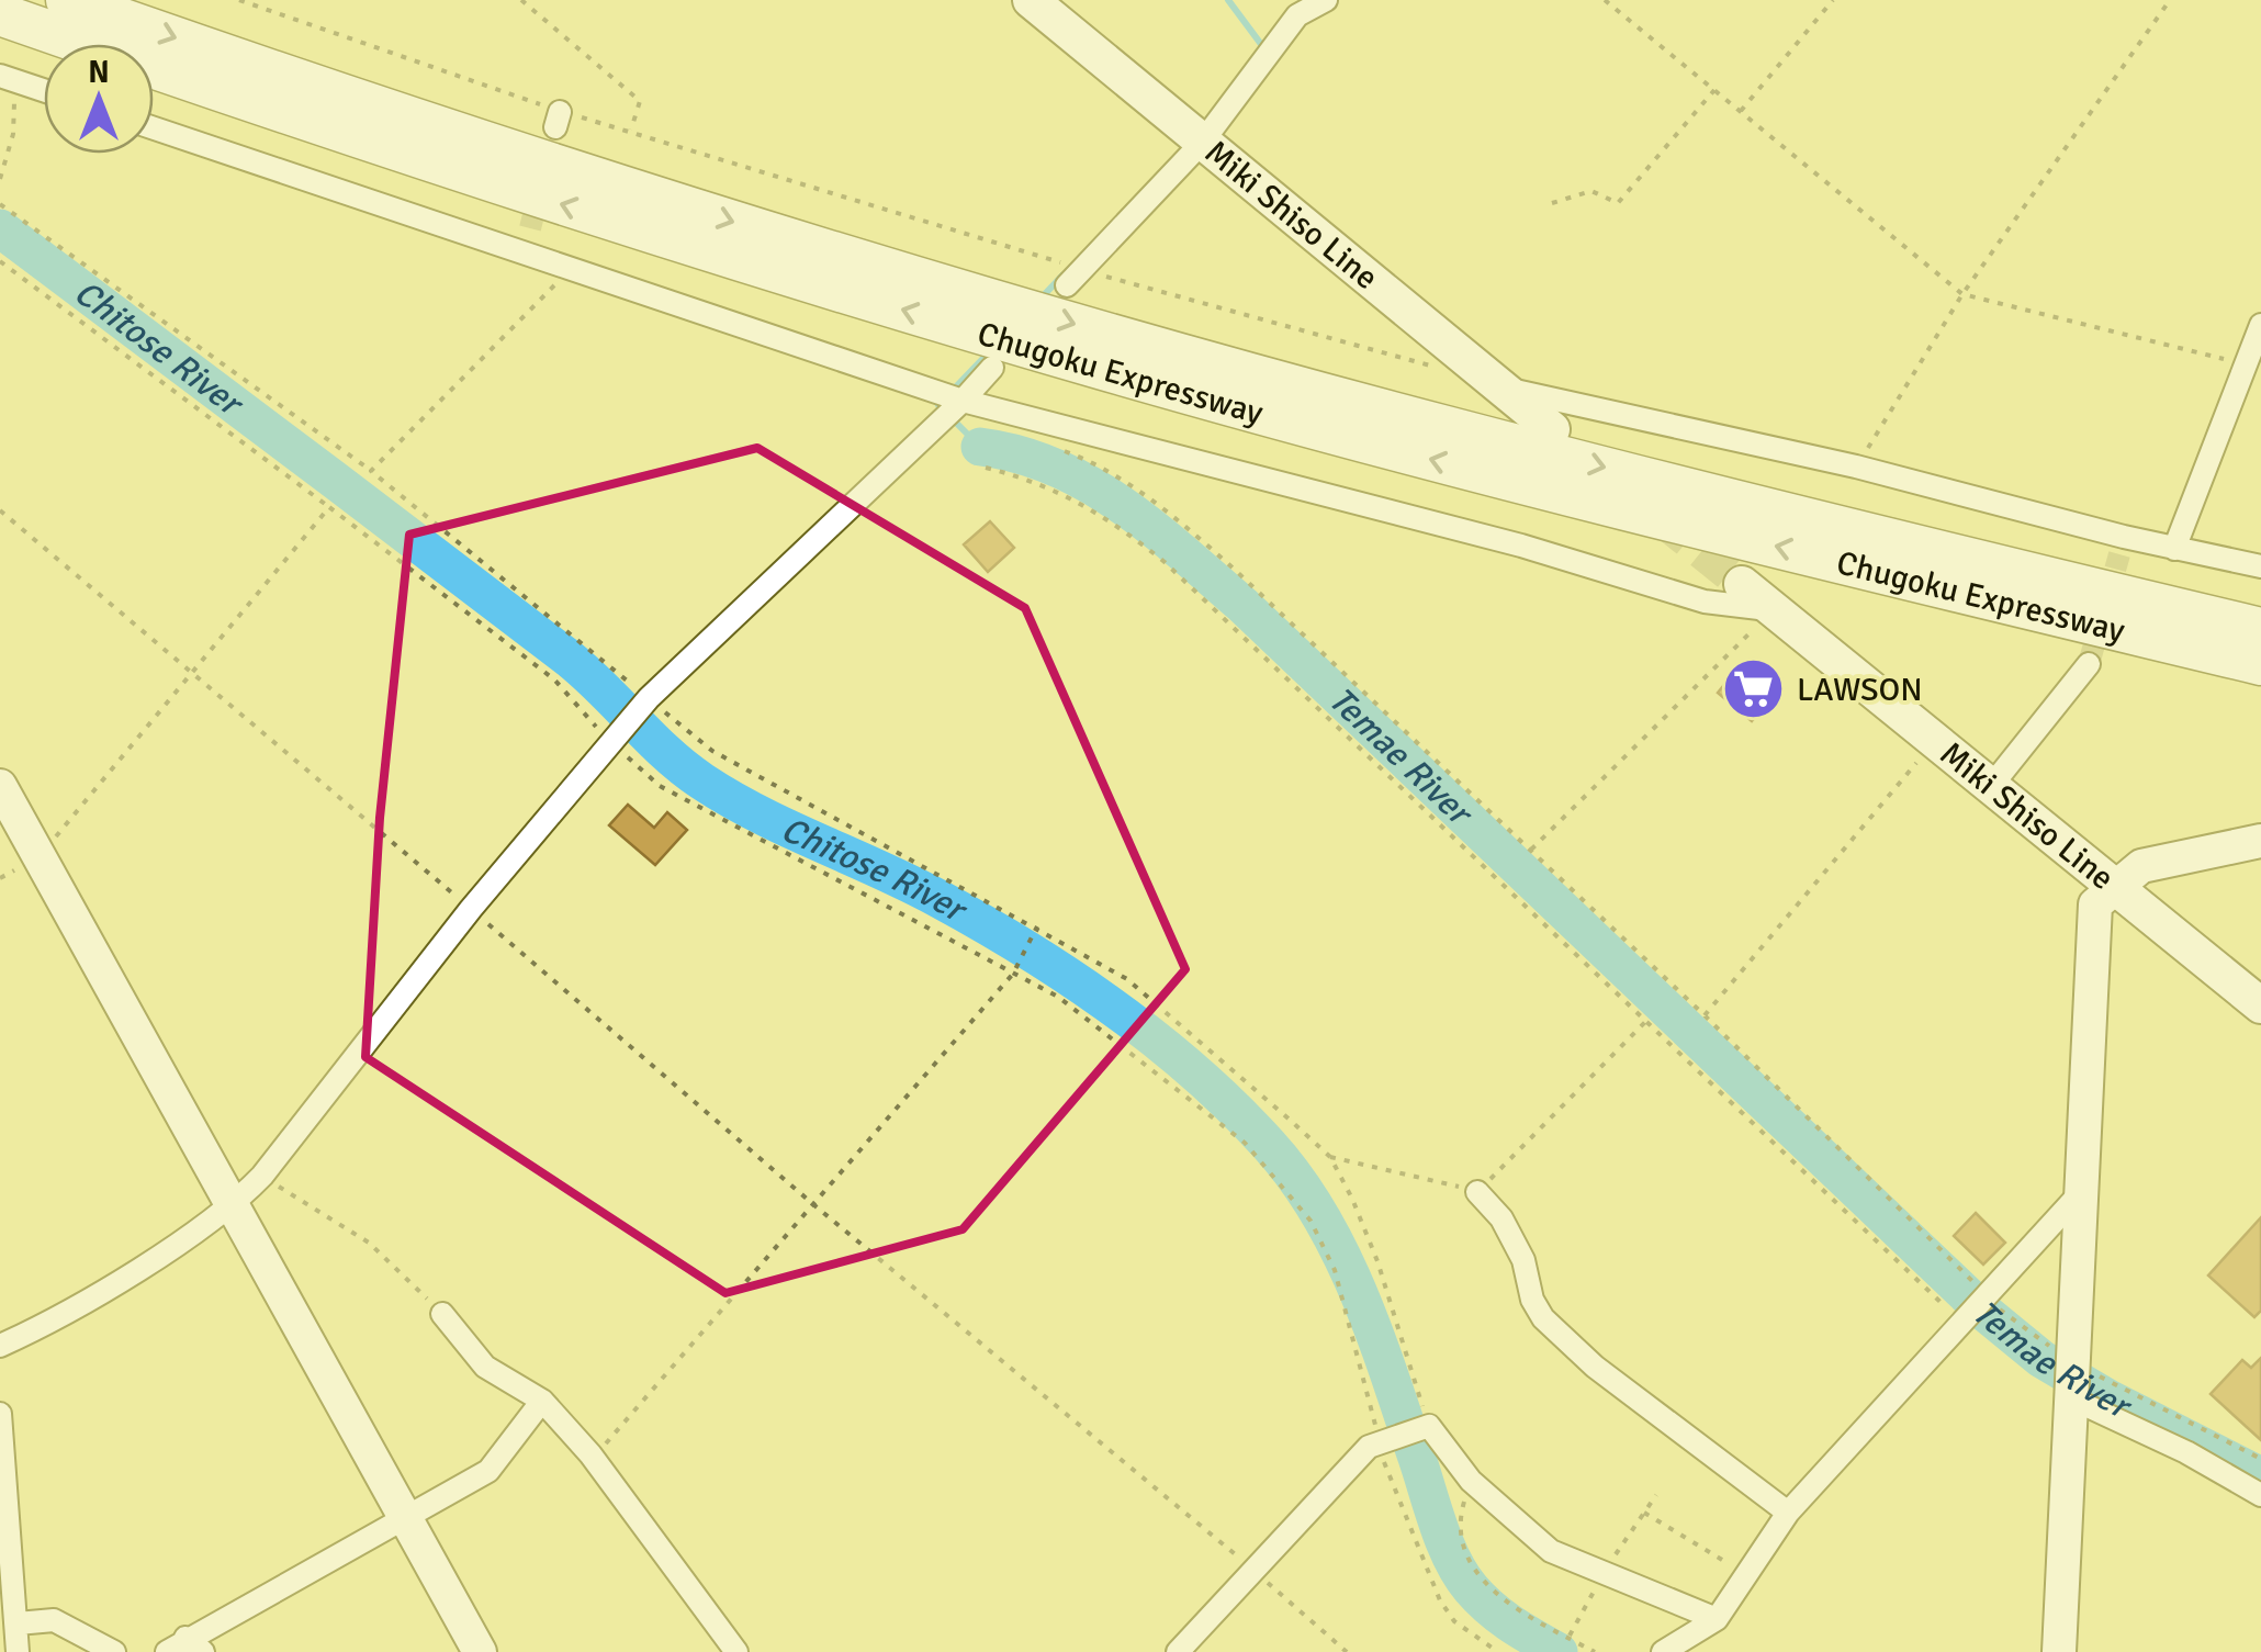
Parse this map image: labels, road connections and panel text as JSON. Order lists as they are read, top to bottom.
{
  "streets": {
    "highway": ["Chugoku Expressway"],
    "main road": ["Miki Shiso Line"]
  },
  "water": ["Chitose River", "Temae River"],
  "places": {
    "supermarket": ["LAWSON"]
  },
  "north": "top"
}
